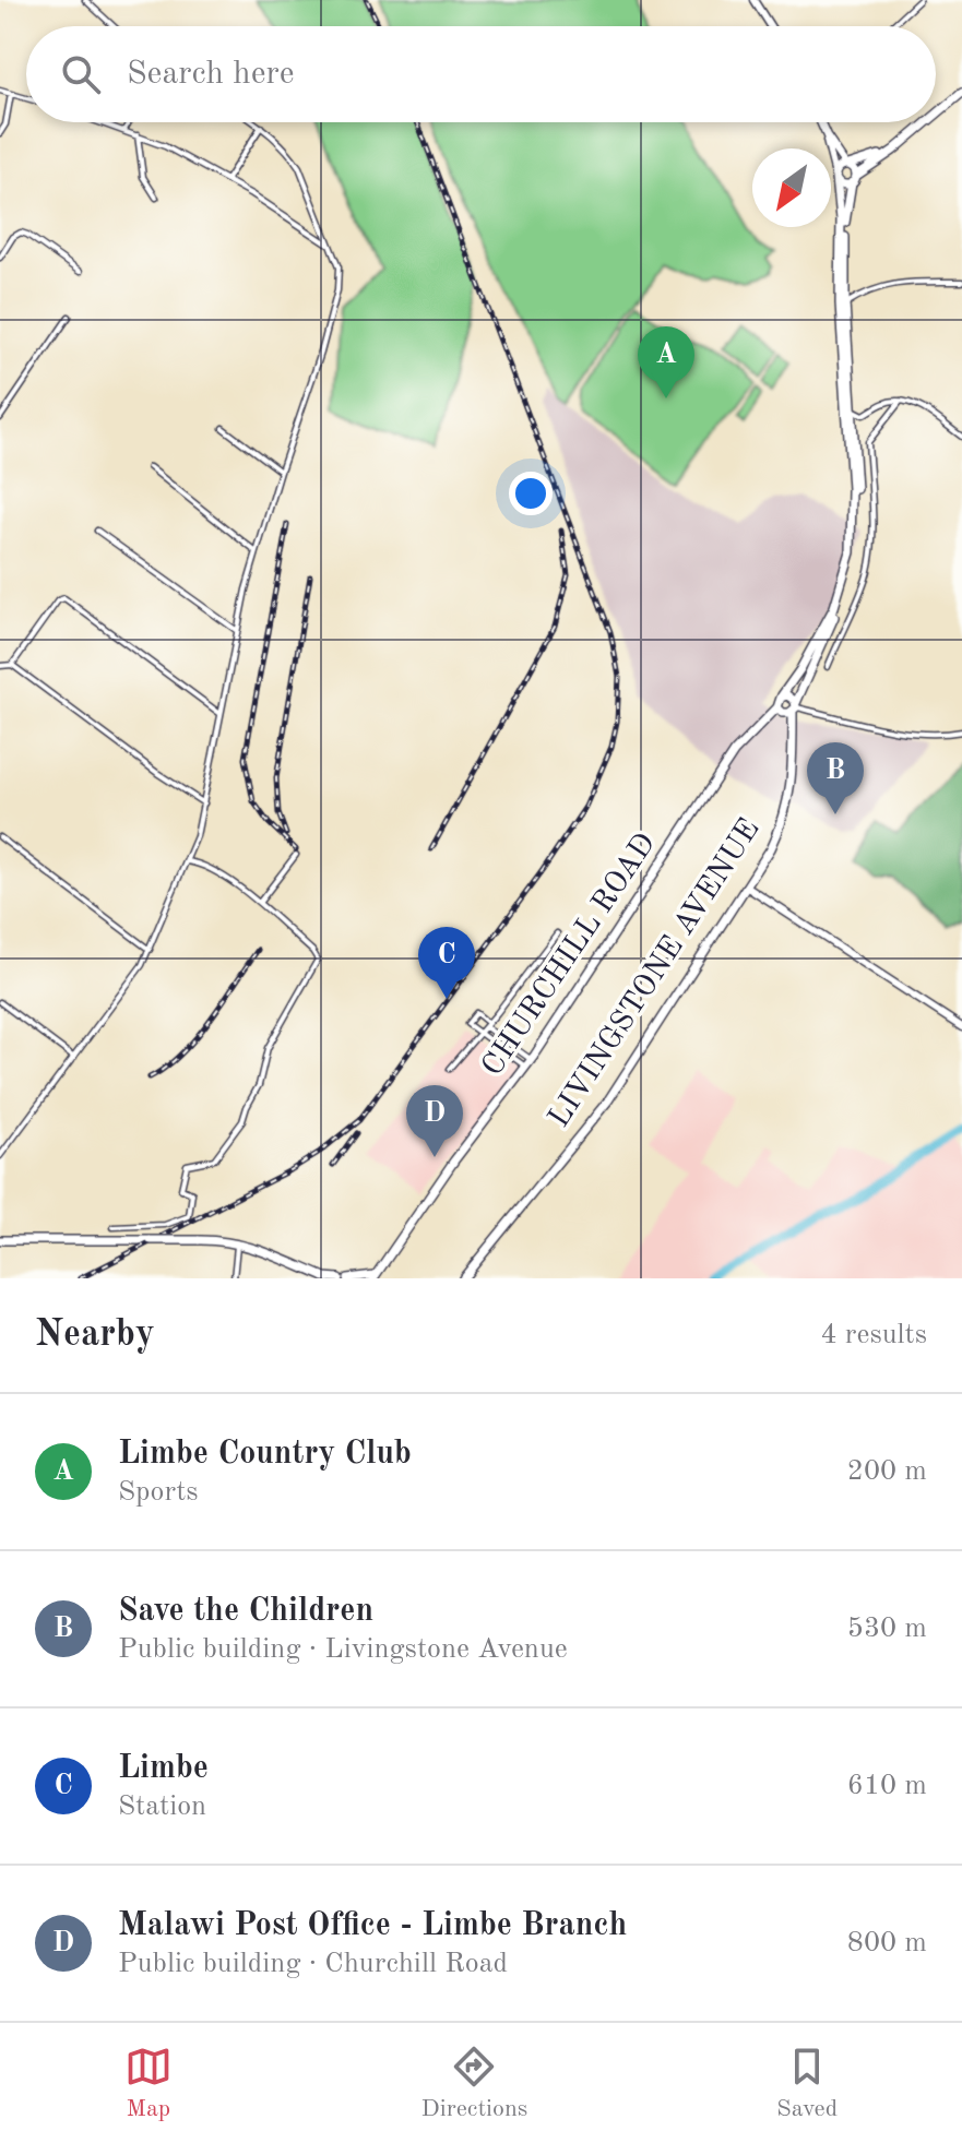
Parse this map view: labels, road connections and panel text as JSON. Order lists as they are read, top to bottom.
{
  "streets": {
    "highway": ["CHURCHILL ROAD", "LIVINGSTONE AVENUE"]
  },
  "crossings": [
    ["CHURCHILL ROAD", "LIVINGSTONE AVENUE"]
  ],
  "north": "bottom left",
  "page": {
    "search": "Search here",
    "pins": [
      "A",
      "B",
      "C",
      "D"
    ],
    "heading": ["Nearby", "4 results"],
    "list": [
      {
        "mark": "A",
        "name": "Limbe Country Club",
        "note": "Sports",
        "value": "200 m"
      },
      {
        "mark": "B",
        "name": "Save the Children",
        "note": "Public building · Livingstone Avenue",
        "value": "530 m"
      },
      {
        "mark": "C",
        "name": "Limbe",
        "note": "Station",
        "value": "610 m"
      },
      {
        "mark": "D",
        "name": "Malawi Post Office - Limbe Branch",
        "note": "Public building · Churchill Road",
        "value": "800 m"
      }
    ],
    "nav": ["Map", "Directions", "Saved"]
  }
}
